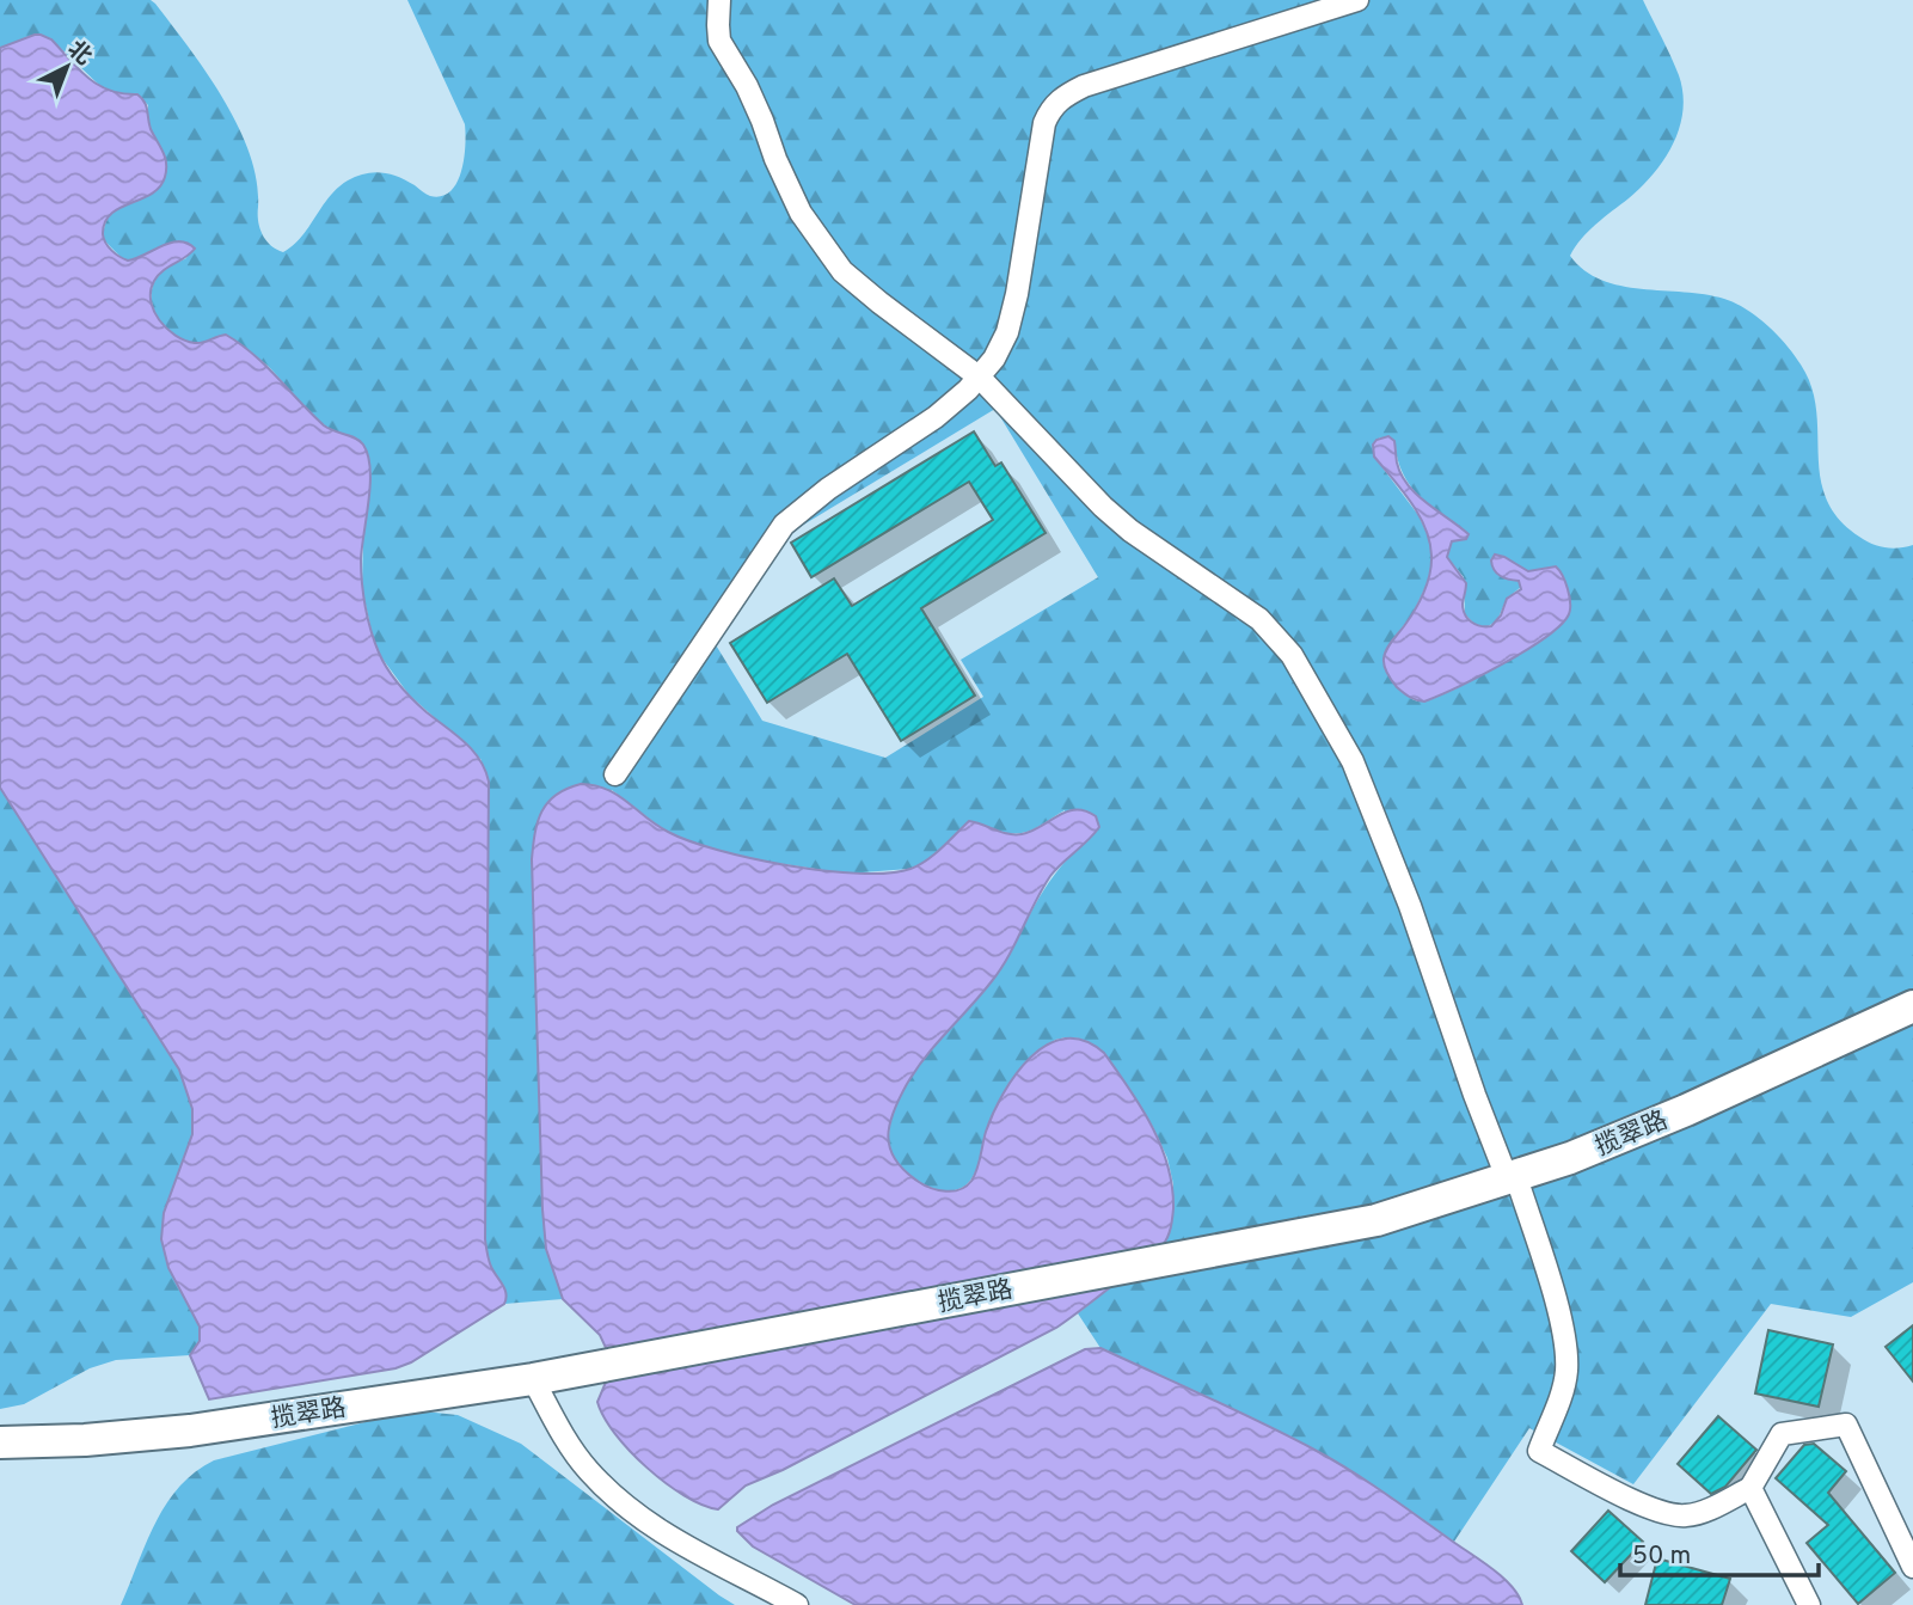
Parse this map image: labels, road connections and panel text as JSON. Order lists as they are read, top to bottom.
{
  "streets": {
    "street": ["揽翠路"]
  },
  "scale_bar": "50 m",
  "north": "top right"
}
